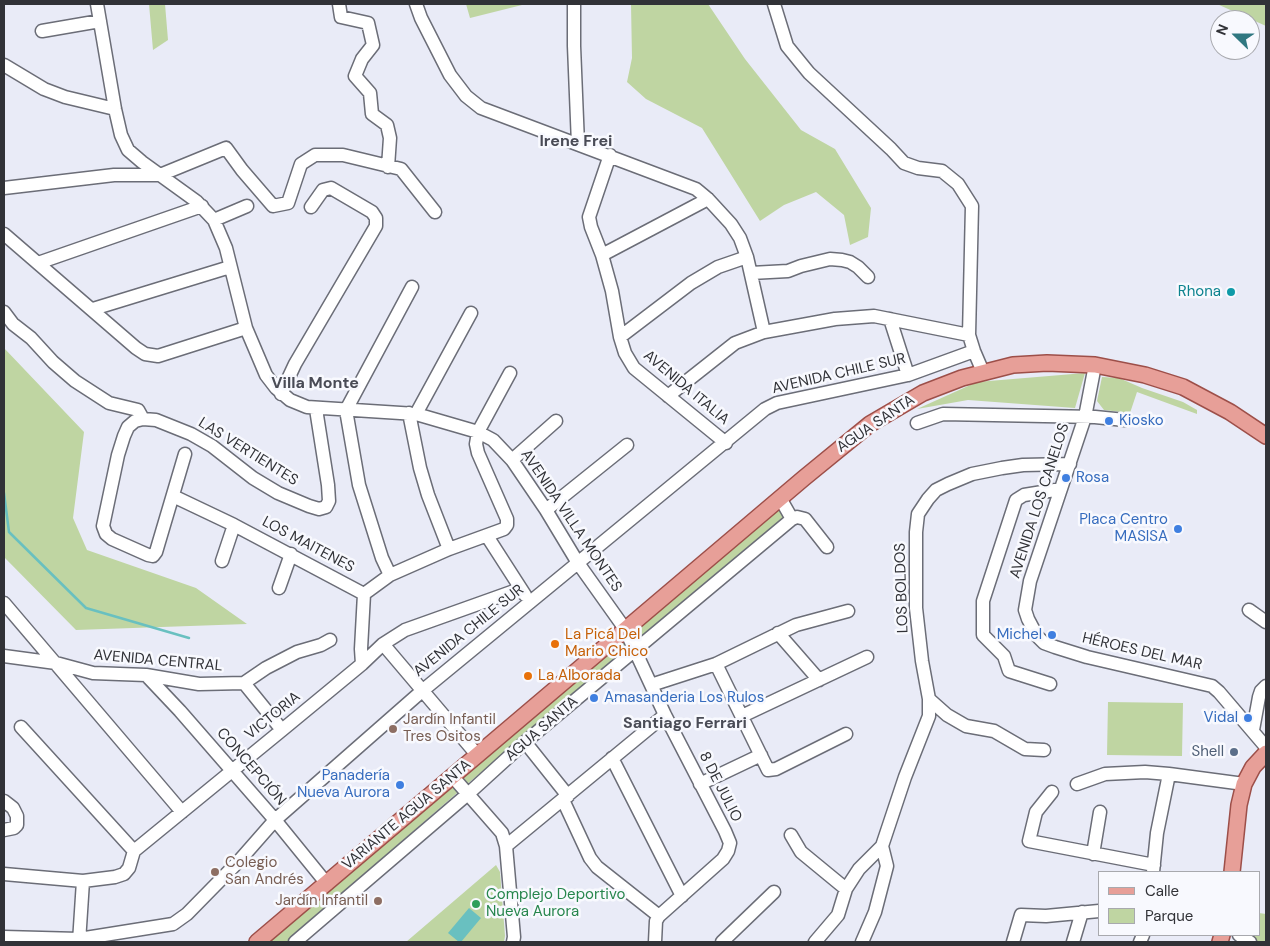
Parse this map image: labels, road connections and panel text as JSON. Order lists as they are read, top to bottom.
{
  "streets": {
    "main road": ["AGUA SANTA", "VARIANTE AGUA SANTA"],
    "street": [
      "AVENIDA CHILE SUR",
      "AVENIDA ITALIA",
      "LAS VERTIENTES",
      "AVENIDA LOS CANELOS",
      "AVENIDA VILLA MONTES",
      "LOS MAITENES",
      "LOS BOLDOS",
      "HÉROES DEL MAR",
      "AVENIDA CENTRAL",
      "VICTORIA",
      "CONCEPCIÓN",
      "8 DE JULIO"
    ]
  },
  "crossings": [
    ["AVENIDA CHILE SUR", "AVENIDA ITALIA"],
    ["AVENIDA CHILE SUR", "AVENIDA VILLA MONTES"],
    ["AVENIDA CHILE SUR", "CONCEPCIÓN"],
    ["AGUA SANTA", "AVENIDA LOS CANELOS"],
    ["AGUA SANTA", "AVENIDA VILLA MONTES"],
    ["AGUA SANTA", "8 DE JULIO"],
    ["AGUA SANTA", "VARIANTE AGUA SANTA"],
    ["LAS VERTIENTES", "AVENIDA VILLA MONTES"],
    ["AVENIDA LOS CANELOS", "LOS BOLDOS"],
    ["AVENIDA LOS CANELOS", "HÉROES DEL MAR"],
    ["AVENIDA VILLA MONTES", "8 DE JULIO"],
    ["AVENIDA VILLA MONTES", "VARIANTE AGUA SANTA"],
    ["AVENIDA CENTRAL", "CONCEPCIÓN"],
    ["VICTORIA", "CONCEPCIÓN"],
    ["CONCEPCIÓN", "VARIANTE AGUA SANTA"],
    ["8 DE JULIO", "VARIANTE AGUA SANTA"]
  ],
  "districts": ["Irene Frei", "Villa Monte", "Santiago Ferrari"],
  "places": [
    "Rhona",
    "Kiosko",
    "Rosa",
    "Placa Centro MASISA",
    "Michel",
    "La Picá Del Mario Chico",
    "La Alborada",
    "Amasanderia Los Rulos",
    "Vidal",
    "Jardín Infantil Tres Ositos",
    "Shell",
    "Panadería Nueva Aurora",
    "Colegio San Andrés",
    "Jardín Infantil",
    "Complejo Deportivo Nueva Aurora"
  ],
  "legend": ["Calle", "Parque"],
  "north": "left"
}
